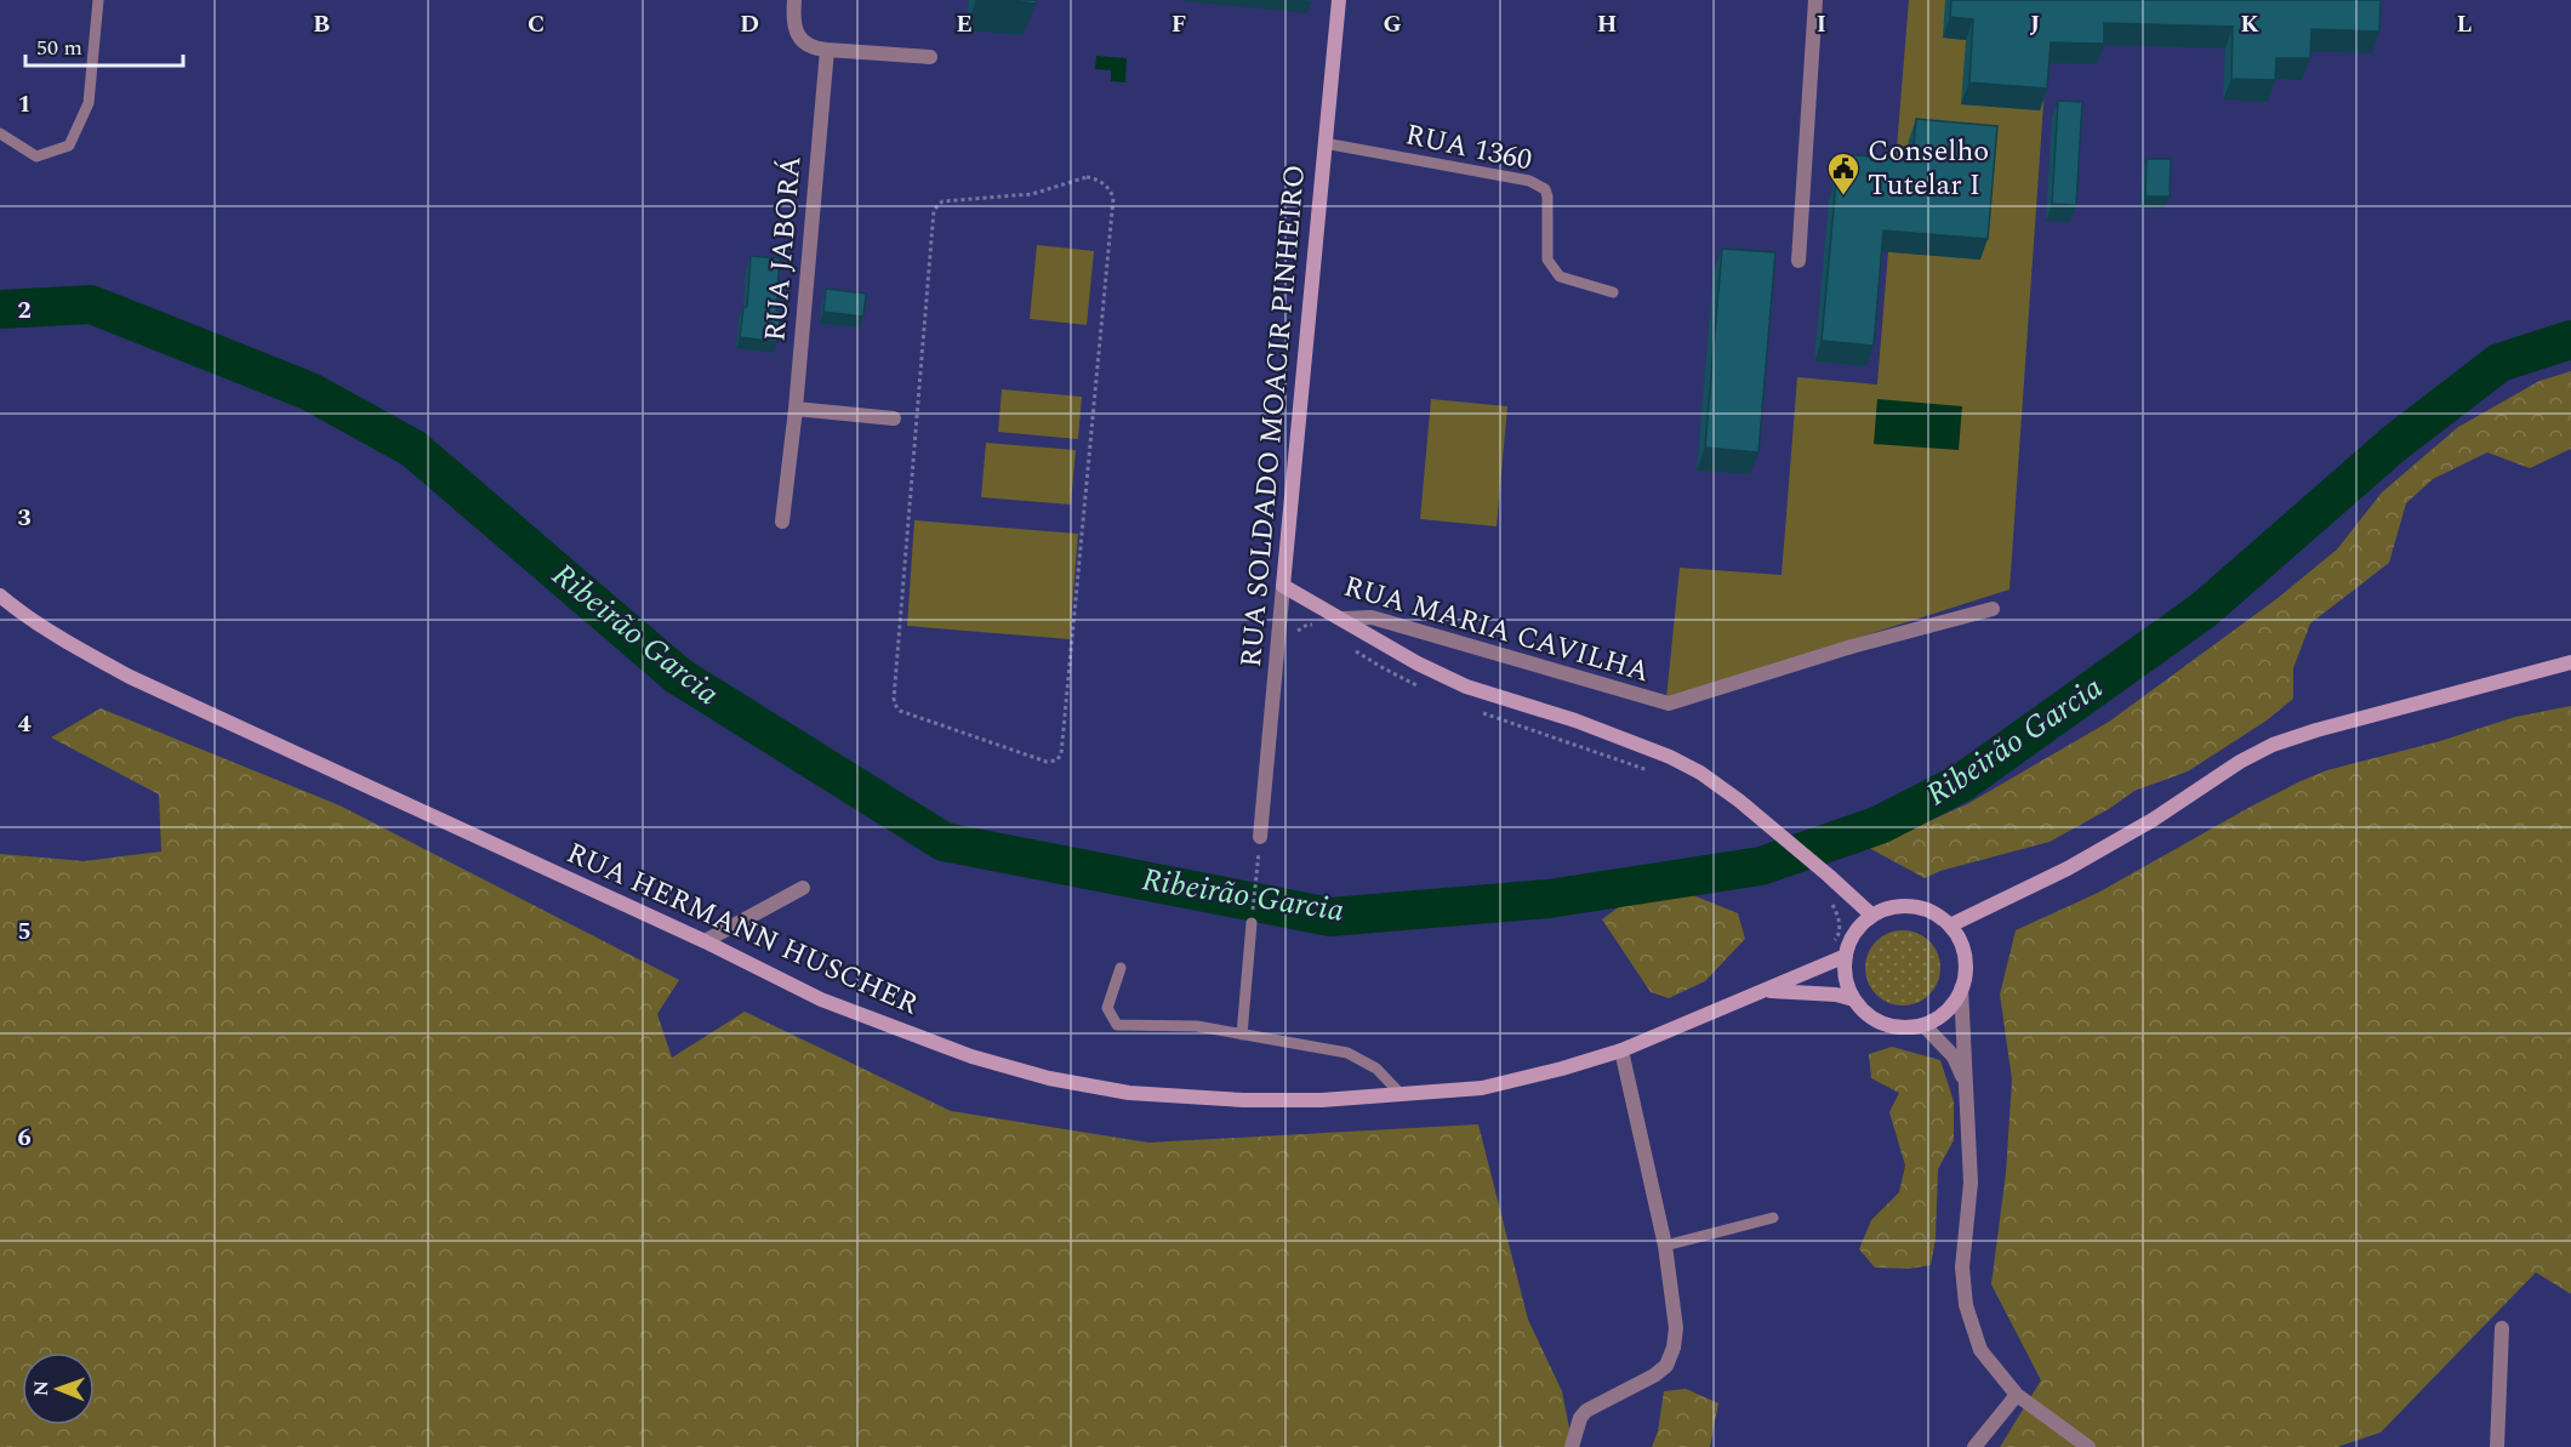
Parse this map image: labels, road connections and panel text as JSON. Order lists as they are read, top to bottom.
{
  "streets": {
    "main road": ["RUA SOLDADO MOACIR PINHEIRO", "RUA MARIA CAVILHA", "RUA HERMANN HUSCHER"],
    "street": ["RUA JABORÁ"],
    "lane": ["RUA 1360"]
  },
  "crossings": [
    ["RUA 1360", "RUA SOLDADO MOACIR PINHEIRO"],
    ["RUA SOLDADO MOACIR PINHEIRO", "RUA MARIA CAVILHA"]
  ],
  "water": ["Ribeirão Garcia"],
  "places": {
    "public building": ["Conselho Tutelar I"]
  },
  "scale_bar": "50 m",
  "north": "left",
  "grid": {
    "columns": [
      "B",
      "C",
      "D",
      "E",
      "F",
      "G",
      "H",
      "I",
      "J",
      "K",
      "L"
    ],
    "rows": [
      "1",
      "2",
      "3",
      "4",
      "5",
      "6"
    ]
  }
}
